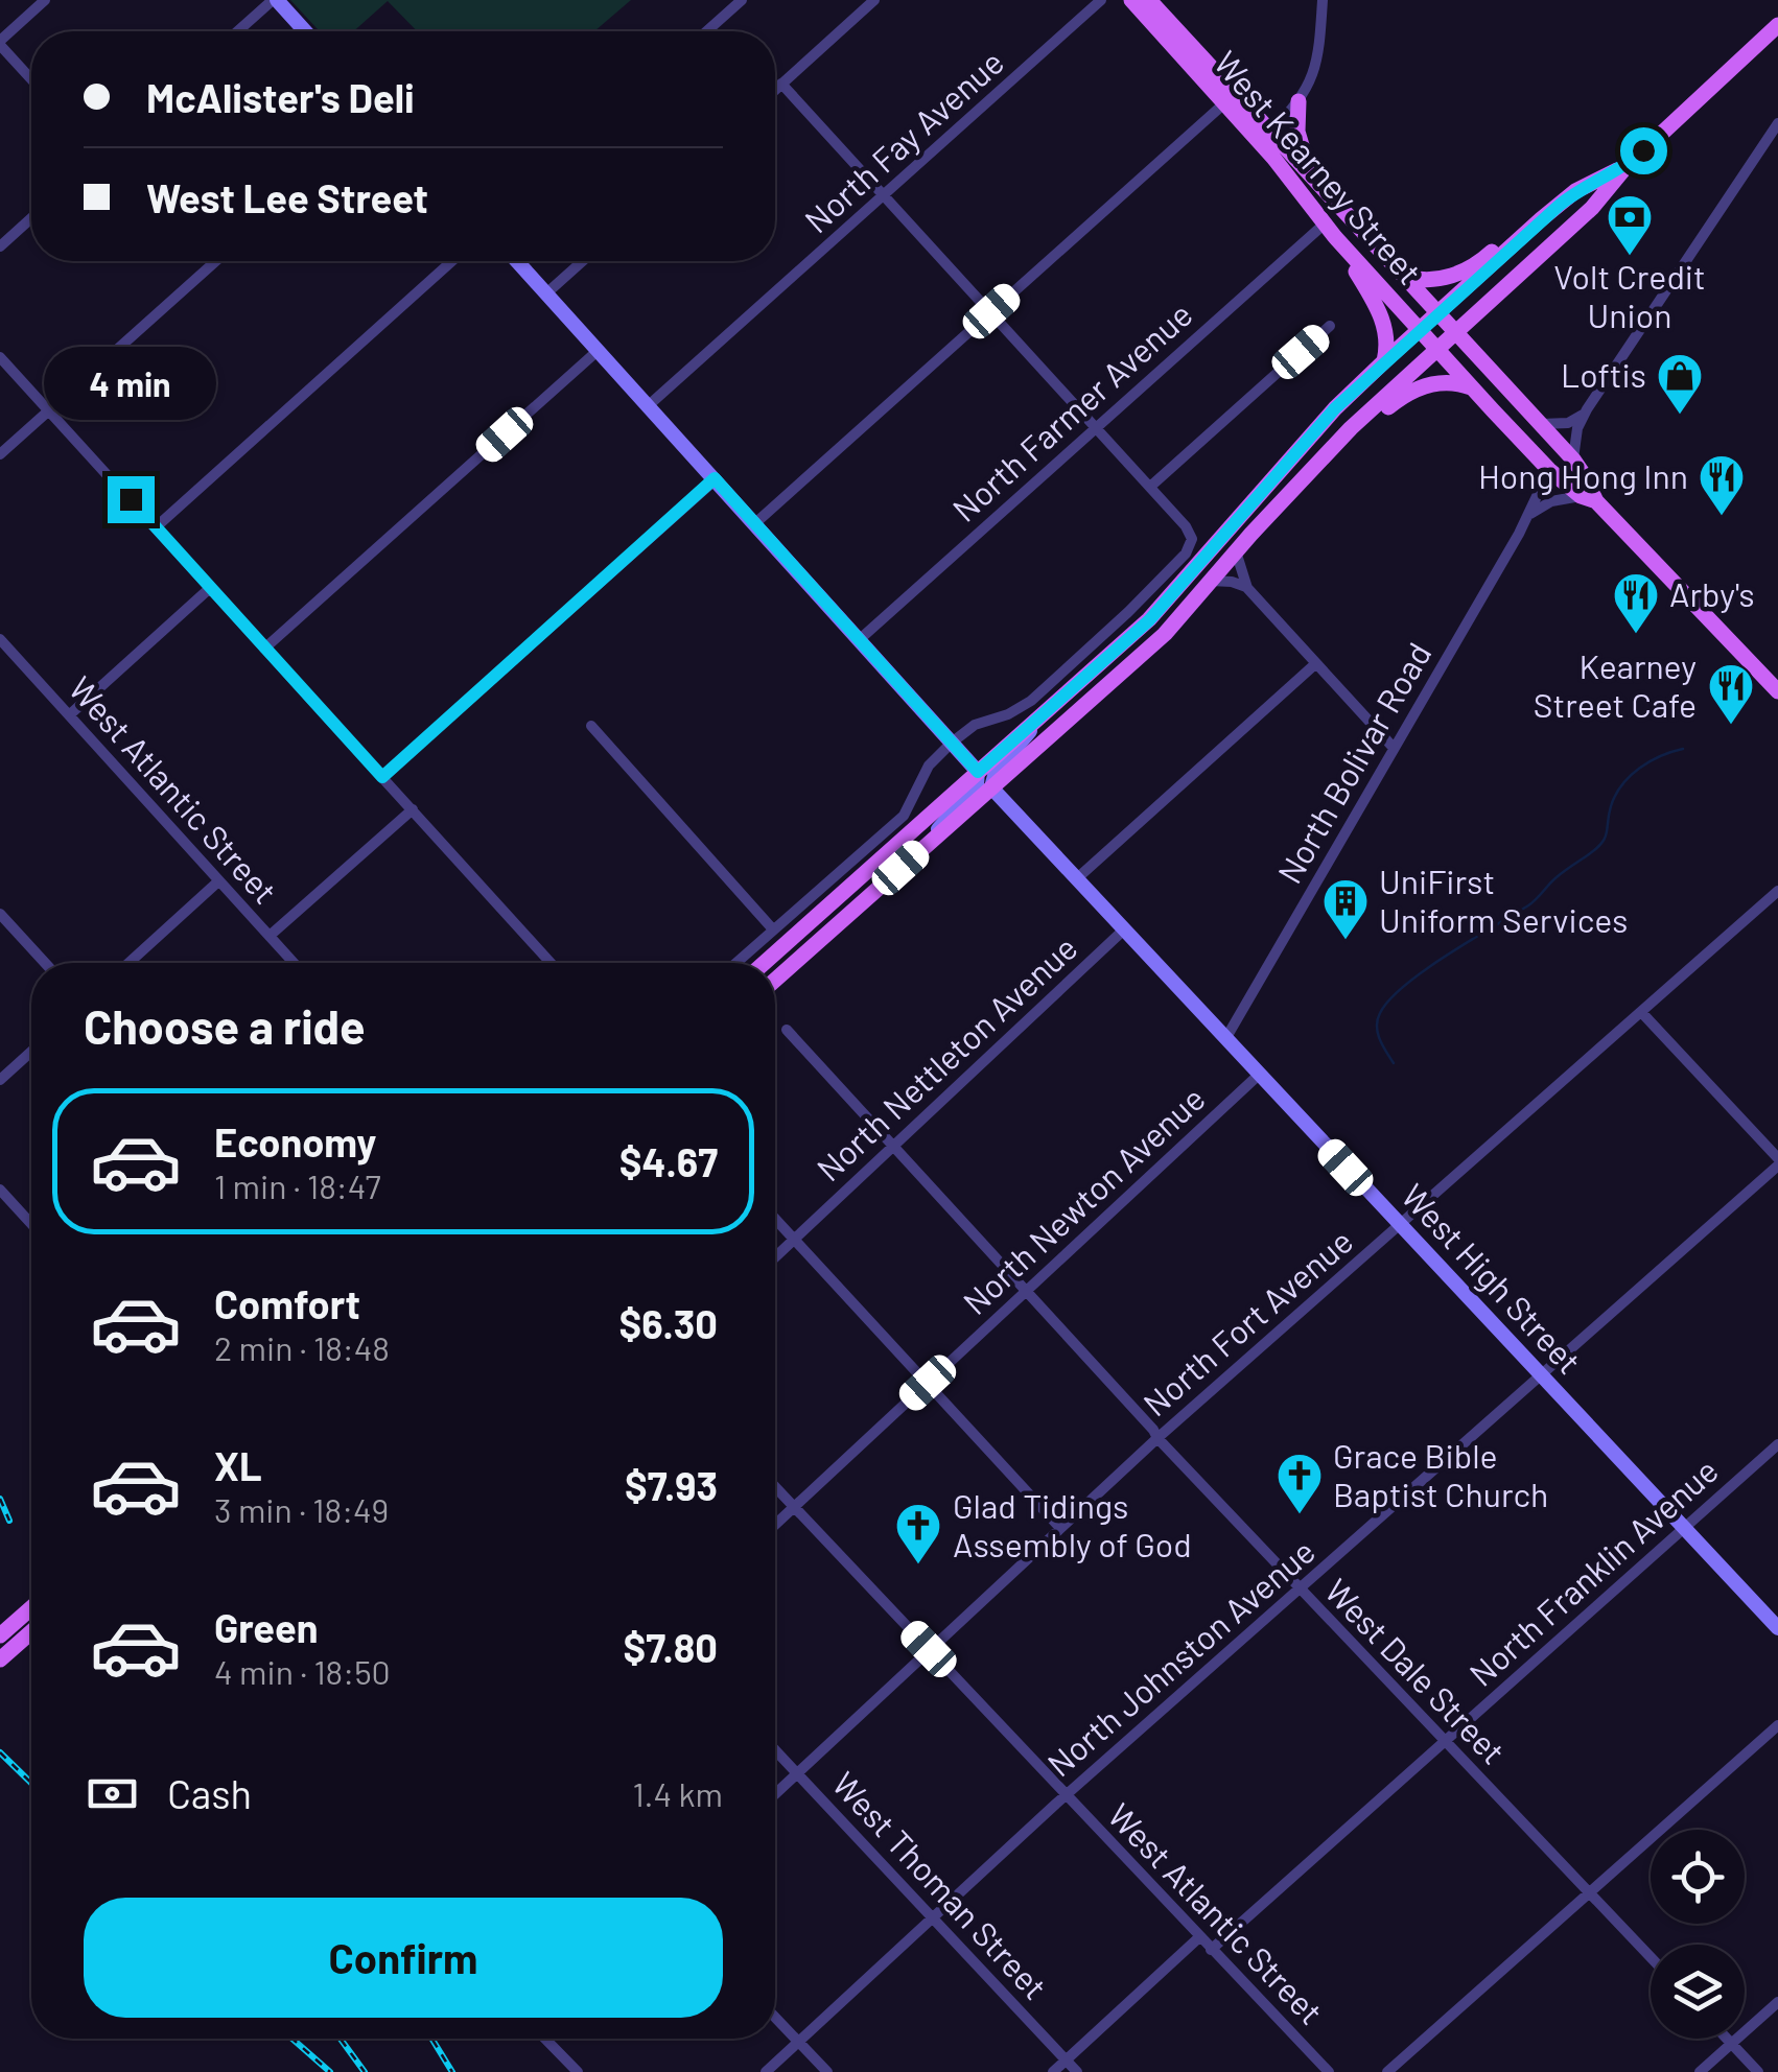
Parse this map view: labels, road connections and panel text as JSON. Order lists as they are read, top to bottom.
{
  "streets": {
    "main road": ["West Kearney Street"],
    "street": [
      "North Fay Avenue",
      "North Farmer Avenue",
      "North Bolivar Road",
      "West Atlantic Street",
      "North Nettleton Avenue",
      "North Newton Avenue",
      "West High Street",
      "North Fort Avenue",
      "North Franklin Avenue",
      "North Johnston Avenue",
      "West Dale Street",
      "West Thoman Street"
    ]
  },
  "crossings": [
    ["West Kearney Street", "North Farmer Avenue"],
    ["West Kearney Street", "North Bolivar Road"],
    ["North Bolivar Road", "West High Street"],
    ["West Atlantic Street", "North Newton Avenue"],
    ["West Atlantic Street", "North Fort Avenue"],
    ["West Atlantic Street", "North Franklin Avenue"],
    ["West Atlantic Street", "North Johnston Avenue"],
    ["North Nettleton Avenue", "West High Street"],
    ["North Nettleton Avenue", "West Dale Street"],
    ["North Newton Avenue", "West High Street"],
    ["North Newton Avenue", "West Dale Street"],
    ["West High Street", "North Fort Avenue"],
    ["West High Street", "North Franklin Avenue"],
    ["West High Street", "North Johnston Avenue"],
    ["North Fort Avenue", "West Dale Street"],
    ["North Fort Avenue", "West Thoman Street"],
    ["North Franklin Avenue", "West Dale Street"],
    ["North Johnston Avenue", "West Dale Street"],
    ["North Johnston Avenue", "West Thoman Street"]
  ],
  "places": {
    "bank": ["Volt Credit Union"],
    "shop": ["Loftis"],
    "restaurant": ["Hong Hong Inn", "Arby's", "Kearney Street Cafe"],
    "building": ["UniFirst Uniform Services"],
    "church": ["Grace Bible Baptist Church", "Glad Tidings Assembly of God"]
  },
  "page": {
    "banner": ["McAlister's Deli", "West Lee Street"],
    "bubble": "4 min",
    "heading": "Choose a ride",
    "list": [
      {
        "name": "Economy",
        "note": "1 min · 18:47",
        "value": "$4.67"
      },
      {
        "name": "Comfort",
        "note": "2 min · 18:48",
        "value": "$6.30"
      },
      {
        "name": "XL",
        "note": "3 min · 18:49",
        "value": "$7.93"
      },
      {
        "name": "Green",
        "note": "4 min · 18:50",
        "value": "$7.80"
      }
    ],
    "pay": ["Cash", "1.4 km"],
    "buttons": "Confirm"
  }
}
